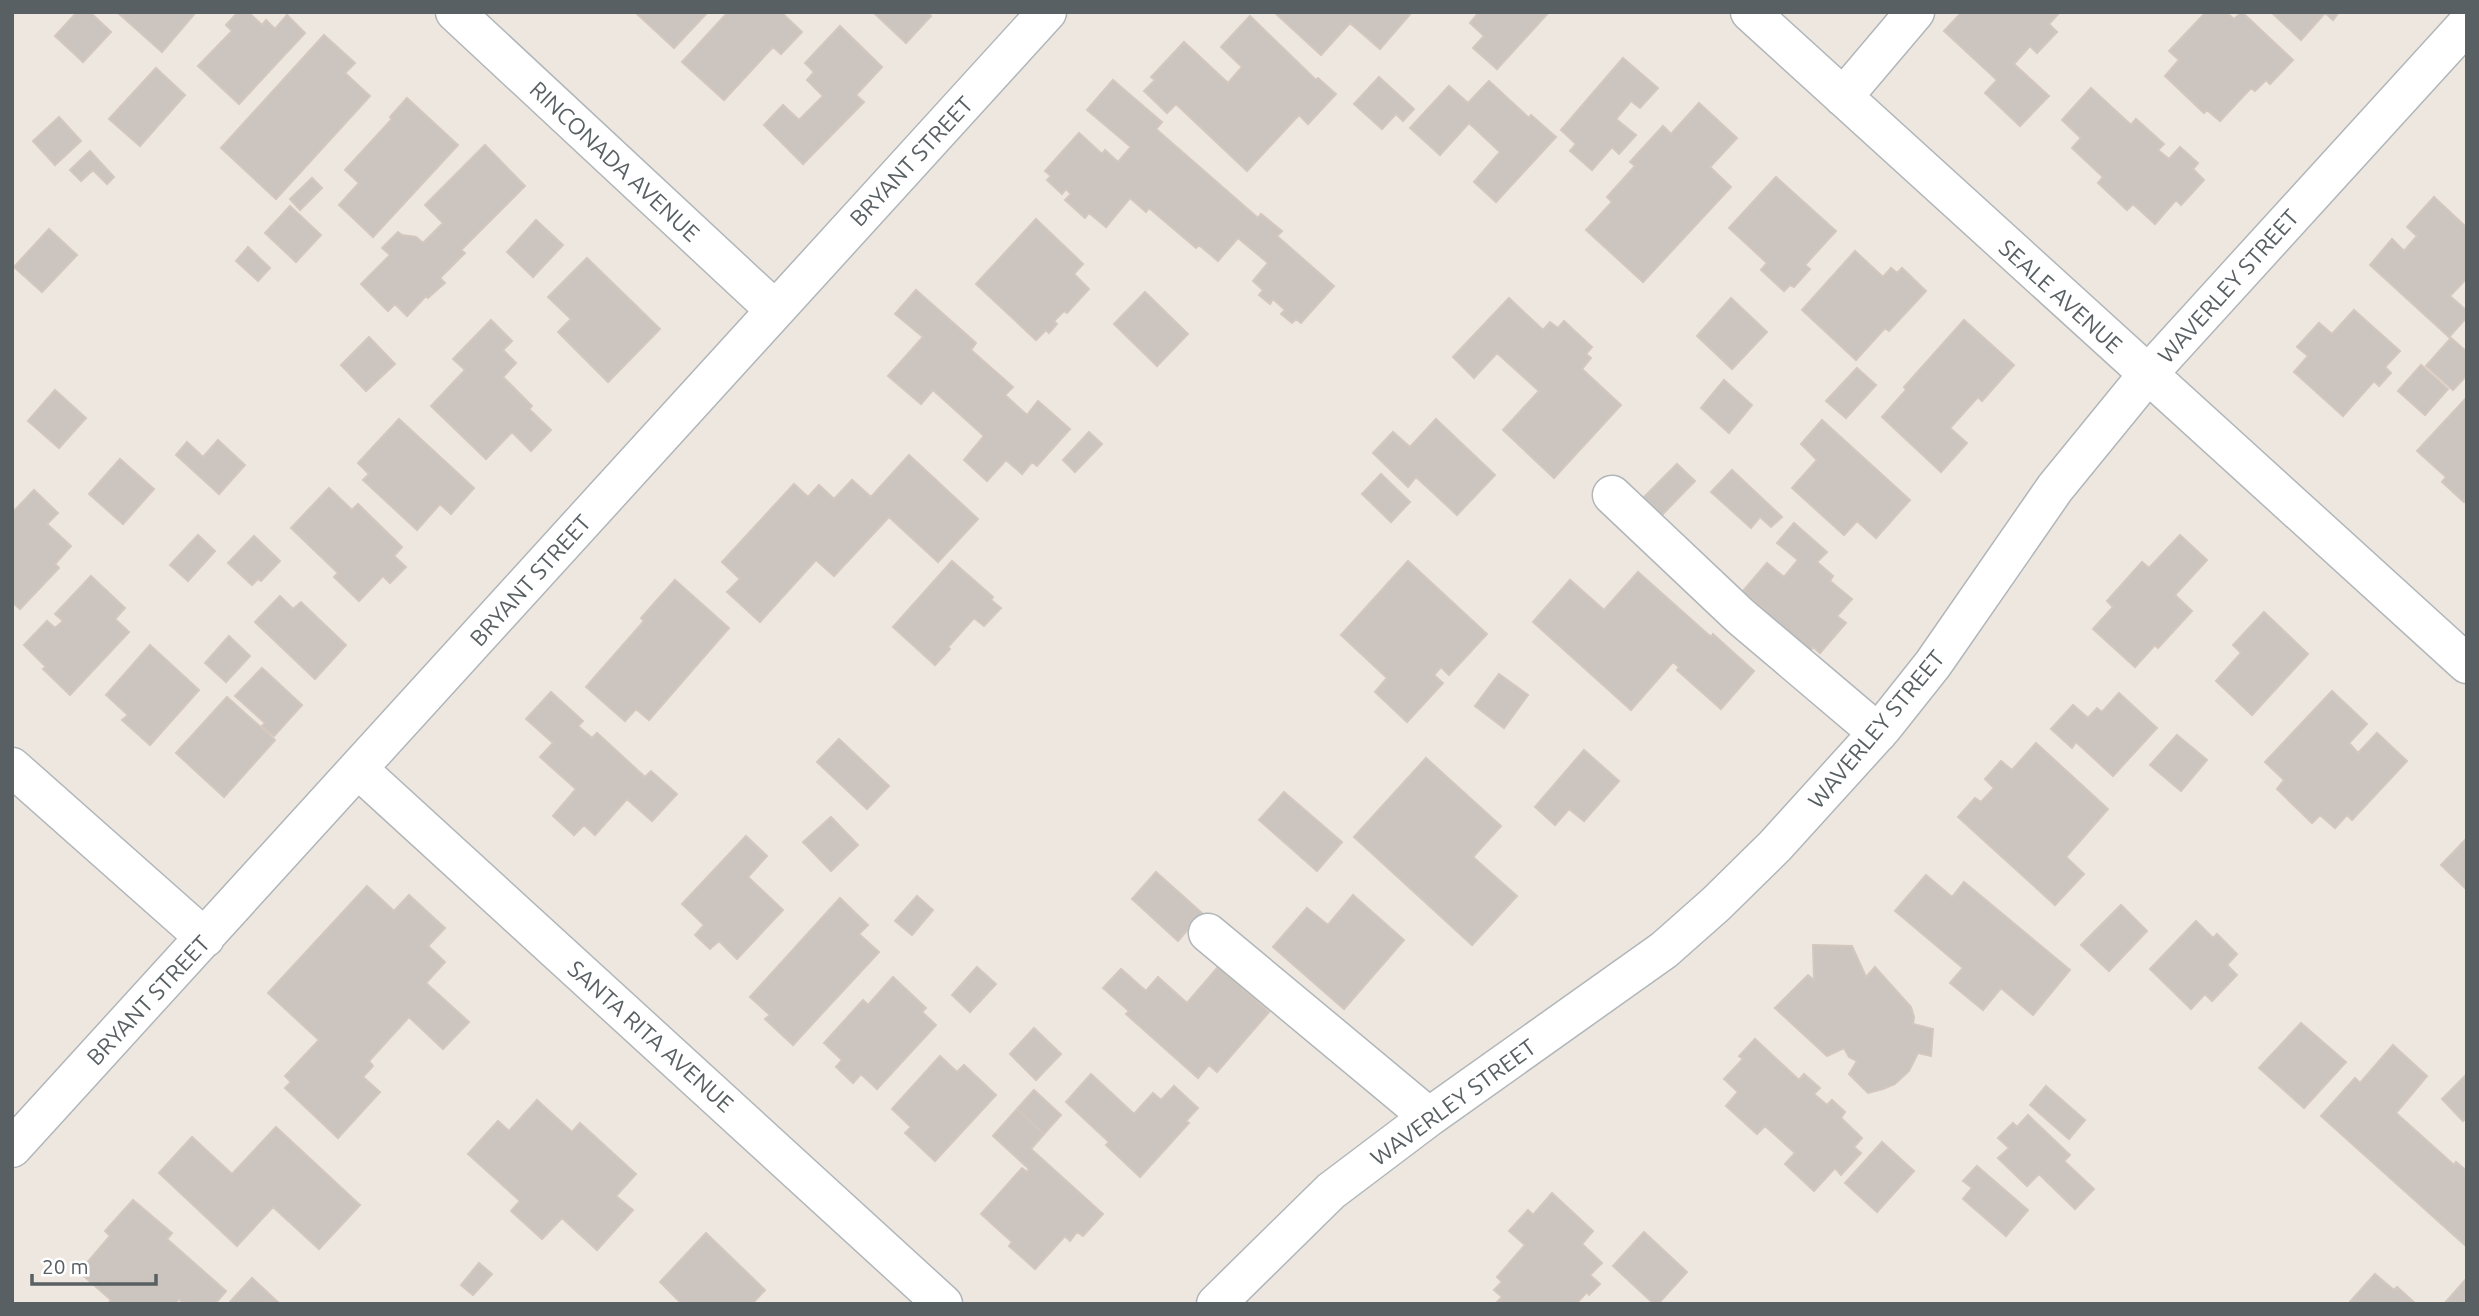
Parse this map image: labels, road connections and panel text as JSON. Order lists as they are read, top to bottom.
{
  "streets": {
    "street": [
      "RINCONADA AVENUE",
      "BRYANT STREET",
      "WAVERLEY STREET",
      "SEALE AVENUE",
      "SANTA RITA AVENUE"
    ]
  },
  "crossings": [
    ["RINCONADA AVENUE", "BRYANT STREET"],
    ["BRYANT STREET", "SANTA RITA AVENUE"],
    ["WAVERLEY STREET", "SEALE AVENUE"]
  ],
  "scale_bar": "20 m"
}
